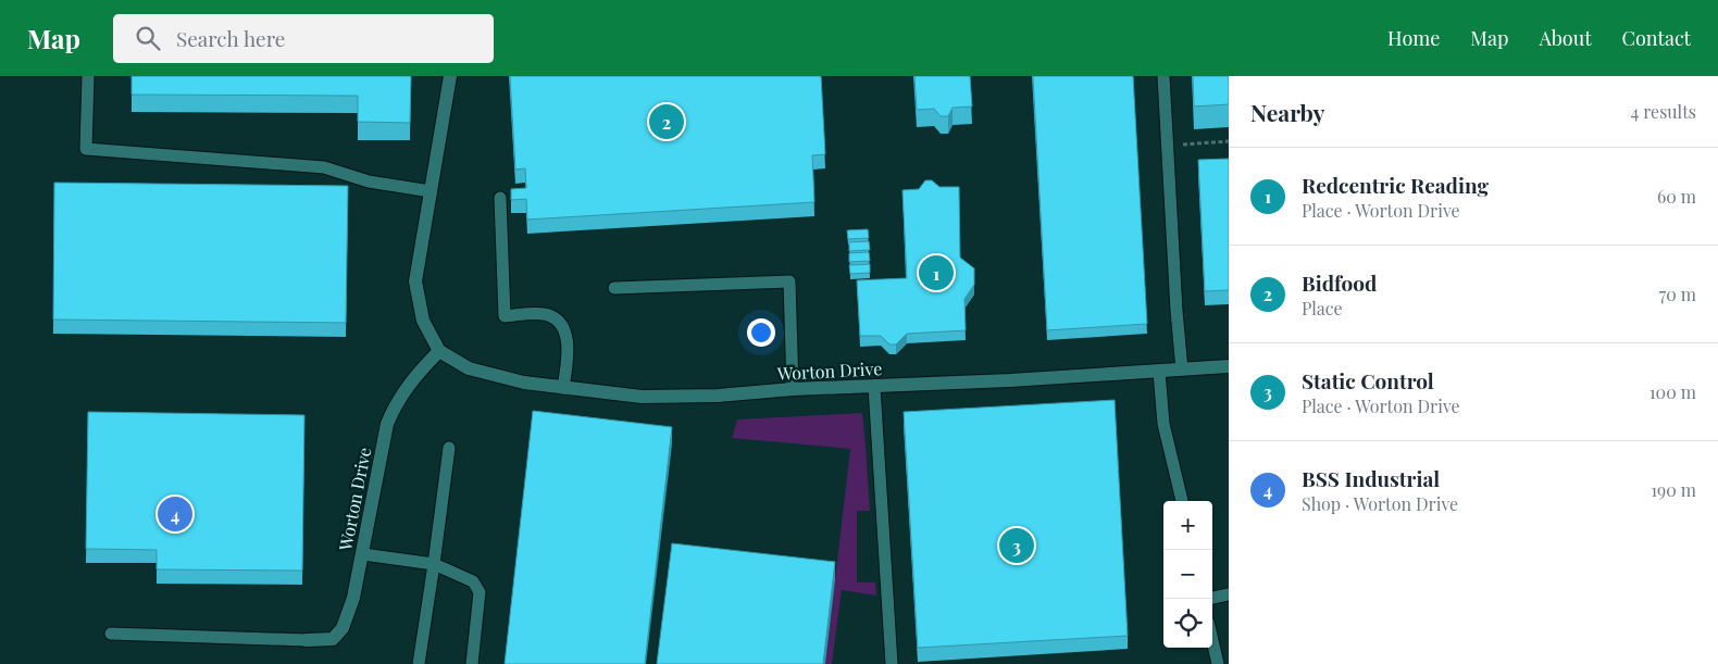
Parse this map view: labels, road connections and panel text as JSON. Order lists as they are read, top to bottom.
{
  "streets": {
    "street": ["Worton Drive"]
  },
  "page": {
    "header": "Map",
    "search": "Search here",
    "nav": [
      "Home",
      "Map",
      "About",
      "Contact"
    ],
    "heading": ["Nearby", "4 results"],
    "pins": [
      "2",
      "1",
      "4",
      "3"
    ],
    "list": [
      {
        "mark": "1",
        "name": "Redcentric Reading",
        "note": "Place · Worton Drive",
        "value": "60 m"
      },
      {
        "mark": "2",
        "name": "Bidfood",
        "note": "Place",
        "value": "70 m"
      },
      {
        "mark": "3",
        "name": "Static Control",
        "note": "Place · Worton Drive",
        "value": "100 m"
      },
      {
        "mark": "4",
        "name": "BSS Industrial",
        "note": "Shop · Worton Drive",
        "value": "190 m"
      }
    ],
    "map_buttons": ["+", "−"]
  }
}
